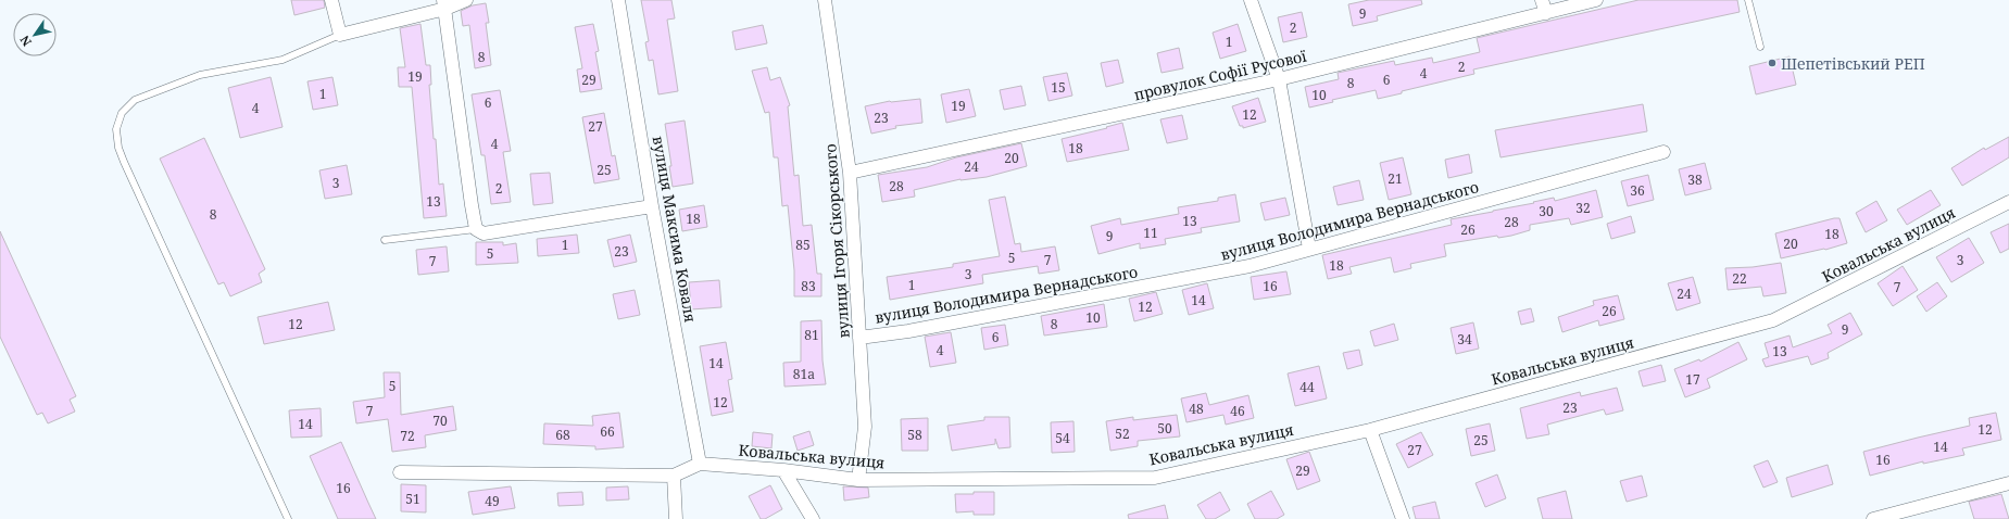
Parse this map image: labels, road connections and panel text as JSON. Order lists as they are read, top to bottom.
{
  "streets": {
    "street": [
      "провулок Софії Русової",
      "вулиця Володимира Вернадського",
      "вулиця Максима Коваля",
      "вулиця Ігоря Сікорського",
      "Ковальська вулиця"
    ]
  },
  "crossings": [
    ["провулок Софії Русової", "вулиця Ігоря Сікорського"],
    ["вулиця Володимира Вернадського", "вулиця Ігоря Сікорського"],
    ["вулиця Максима Коваля", "Ковальська вулиця"],
    ["вулиця Ігоря Сікорського", "Ковальська вулиця"]
  ],
  "places": ["Шепетівський РЕП"],
  "house_numbers": [
    "9",
    "2",
    "1",
    "8",
    "2",
    "4",
    "19",
    "29",
    "6",
    "8",
    "15",
    "1",
    "10",
    "6",
    "19",
    "4",
    "12",
    "23",
    "27",
    "4",
    "18",
    "20",
    "24",
    "25",
    "21",
    "38",
    "3",
    "28",
    "2",
    "36",
    "13",
    "32",
    "30",
    "8",
    "18",
    "13",
    "28",
    "26",
    "11",
    "18",
    "9",
    "20",
    "1",
    "85",
    "23",
    "5",
    "5",
    "7",
    "3",
    "7",
    "18",
    "3",
    "22",
    "1",
    "83",
    "16",
    "7",
    "24",
    "14",
    "12",
    "26",
    "10",
    "12",
    "8",
    "9",
    "81",
    "6",
    "34",
    "4",
    "13",
    "14",
    "81а",
    "17",
    "5",
    "44",
    "12",
    "23",
    "48",
    "7",
    "46",
    "70",
    "14",
    "50",
    "12",
    "66",
    "52",
    "68",
    "58",
    "72",
    "54",
    "25",
    "14",
    "27",
    "16",
    "29",
    "16",
    "51",
    "49"
  ],
  "north": "bottom left"
}
